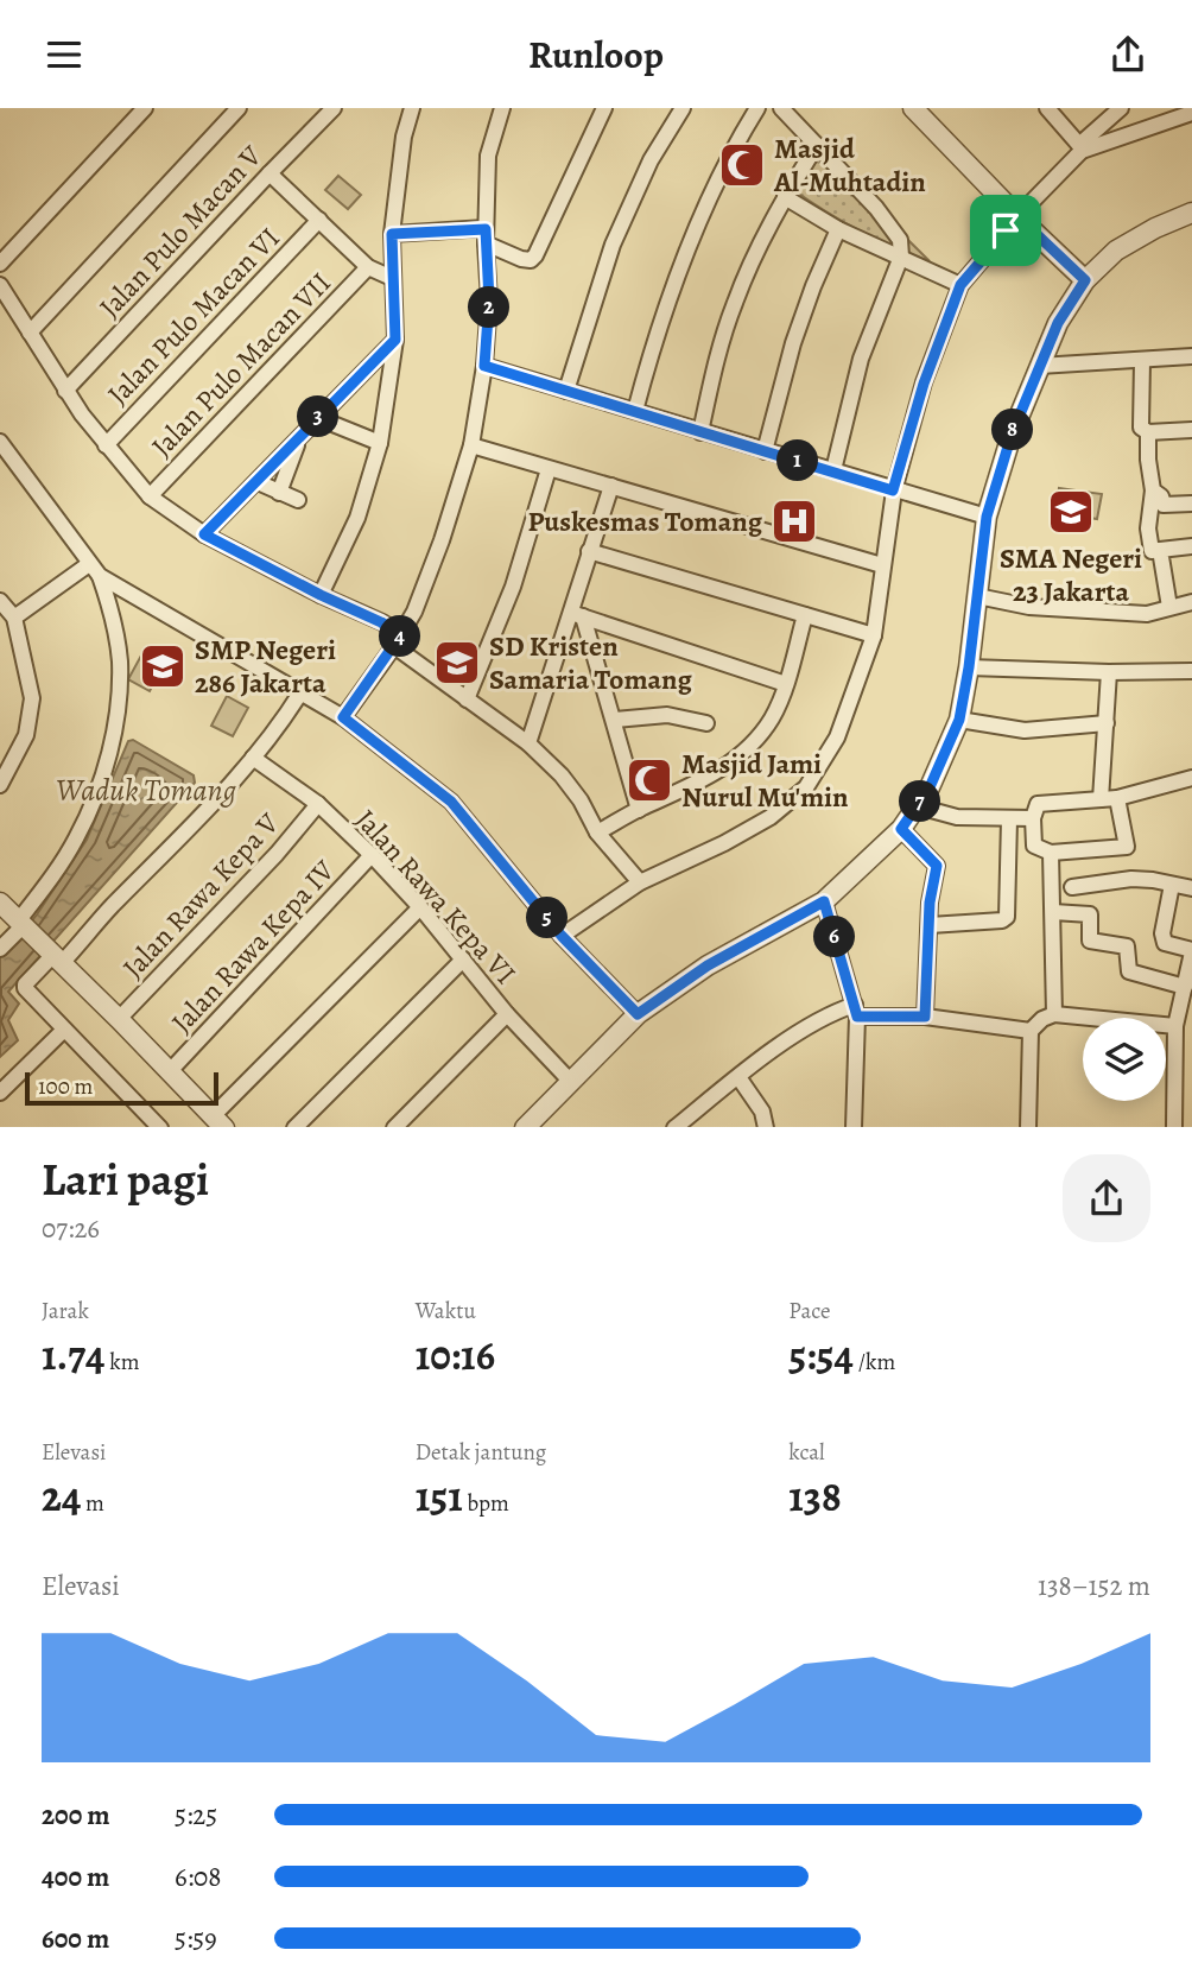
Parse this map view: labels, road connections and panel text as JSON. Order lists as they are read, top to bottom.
{
  "streets": {
    "street": [
      "Jalan Pulo Macan V",
      "Jalan Pulo Macan VI",
      "Jalan Pulo Macan VII",
      "Jalan Rawa Kepa V",
      "Jalan Rawa Kepa VI",
      "Jalan Rawa Kepa IV"
    ]
  },
  "crossings": [
    ["Jalan Rawa Kepa V", "Jalan Rawa Kepa VI"],
    ["Jalan Rawa Kepa VI", "Jalan Rawa Kepa IV"]
  ],
  "water": ["Waduk Tomang"],
  "places": {
    "mosque": ["Masjid Al-Muhtadin", "Masjid Jami Nurul Mu'min"],
    "school or university": ["SMA Negeri 23 Jakarta", "SD Kristen Samaria Tomang", "SMP Negeri 286 Jakarta"],
    "hospital": ["Puskesmas Tomang"]
  },
  "scale_bar": "100 m",
  "page": {
    "header": "Runloop",
    "pins": [
      "2",
      "3",
      "8",
      "1",
      "4",
      "7",
      "5",
      "6"
    ],
    "scale": "100 m",
    "heading": ["Lari pagi", "07:26"],
    "stats": [
      ["Jarak", "1.74 km"],
      ["Waktu", "10:16"],
      ["Pace", "5:54 /km"],
      ["Elevasi", "24 m"],
      ["Detak jantung", "151 bpm"],
      ["kcal", "138"]
    ],
    "chart": ["Elevasi", "138–152 m"],
    "list": [
      {
        "name": "200 m",
        "note": "5:25"
      },
      {
        "name": "400 m",
        "note": "6:08"
      },
      {
        "name": "600 m",
        "note": "5:59"
      }
    ]
  }
}
